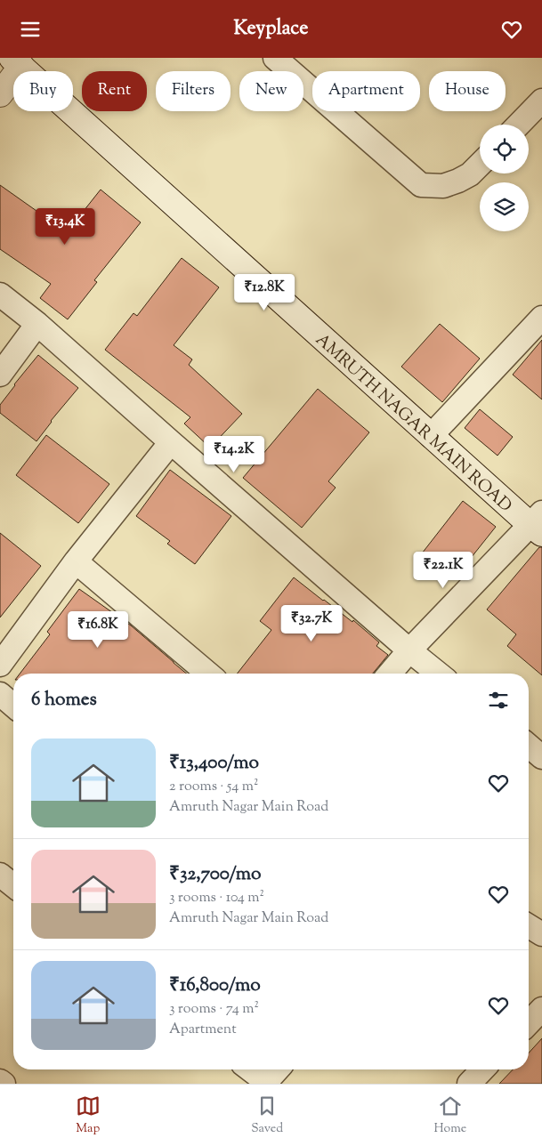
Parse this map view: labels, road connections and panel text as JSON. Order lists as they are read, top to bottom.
{
  "streets": {
    "main road": ["AMRUTH NAGAR MAIN ROAD"]
  },
  "page": {
    "header": "Keyplace",
    "chip": [
      "Buy",
      "Rent",
      "Filters",
      "New",
      "Apartment",
      "House"
    ],
    "price": [
      "₹13.4K",
      "₹12.8K",
      "₹14.2K",
      "₹22.1K",
      "₹32.7K",
      "₹16.8K"
    ],
    "heading": "6 homes",
    "list": [
      {
        "name": "₹13,400/mo",
        "note": "2 rooms · 54 m² · Amruth Nagar Main Road"
      },
      {
        "name": "₹32,700/mo",
        "note": "3 rooms · 104 m² · Amruth Nagar Main Road"
      },
      {
        "name": "₹16,800/mo",
        "note": "3 rooms · 74 m² · Apartment"
      }
    ],
    "tabs": ["Map", "Saved", "Home"]
  }
}
